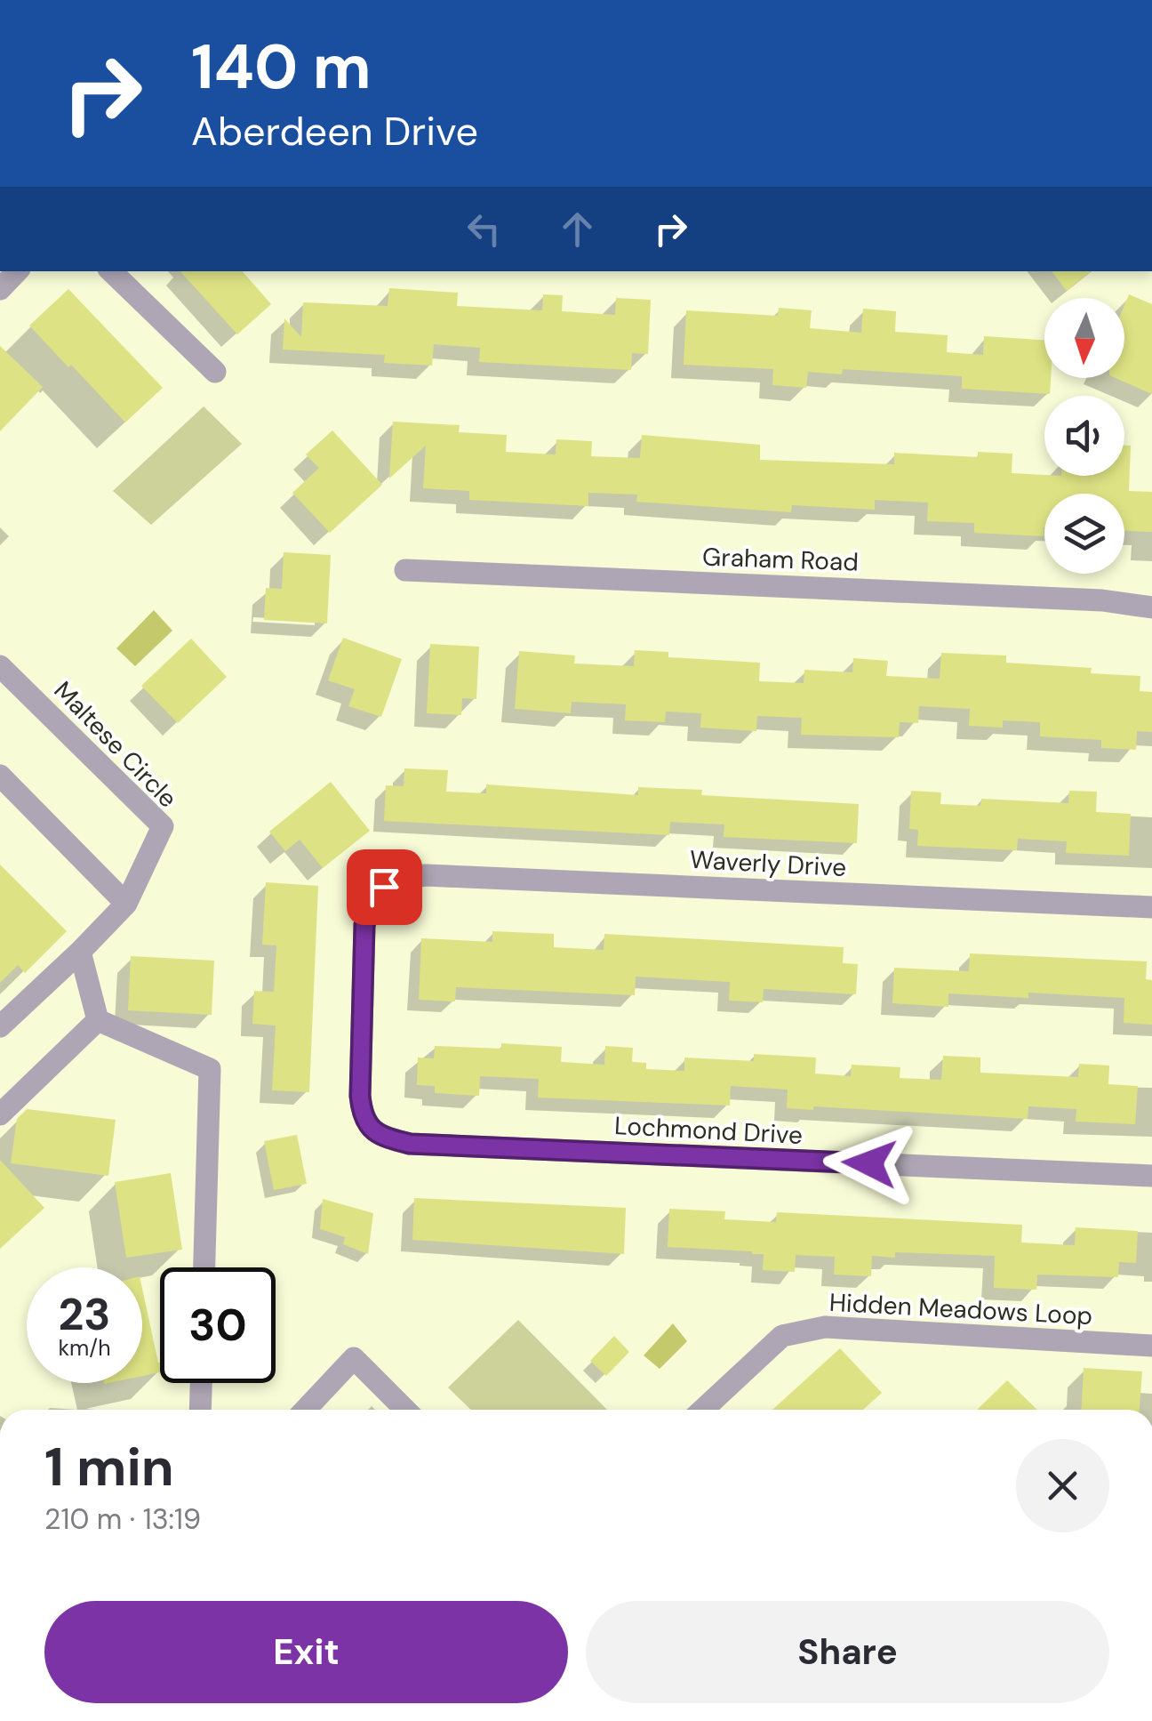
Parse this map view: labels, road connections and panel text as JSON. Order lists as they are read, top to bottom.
{
  "streets": {
    "street": [
      "Graham Road",
      "Maltese Circle",
      "Waverly Drive",
      "Lochmond Drive",
      "Hidden Meadows Loop"
    ]
  },
  "crossings": [
    ["Waverly Drive", "Lochmond Drive"]
  ],
  "north": "bottom",
  "page": {
    "turn": ["140 m", "Aberdeen Drive"],
    "speed": "23 km/h",
    "limit": "30",
    "heading": ["1 min", "210 m · 13:19"],
    "buttons": ["Exit", "Share"]
  }
}
